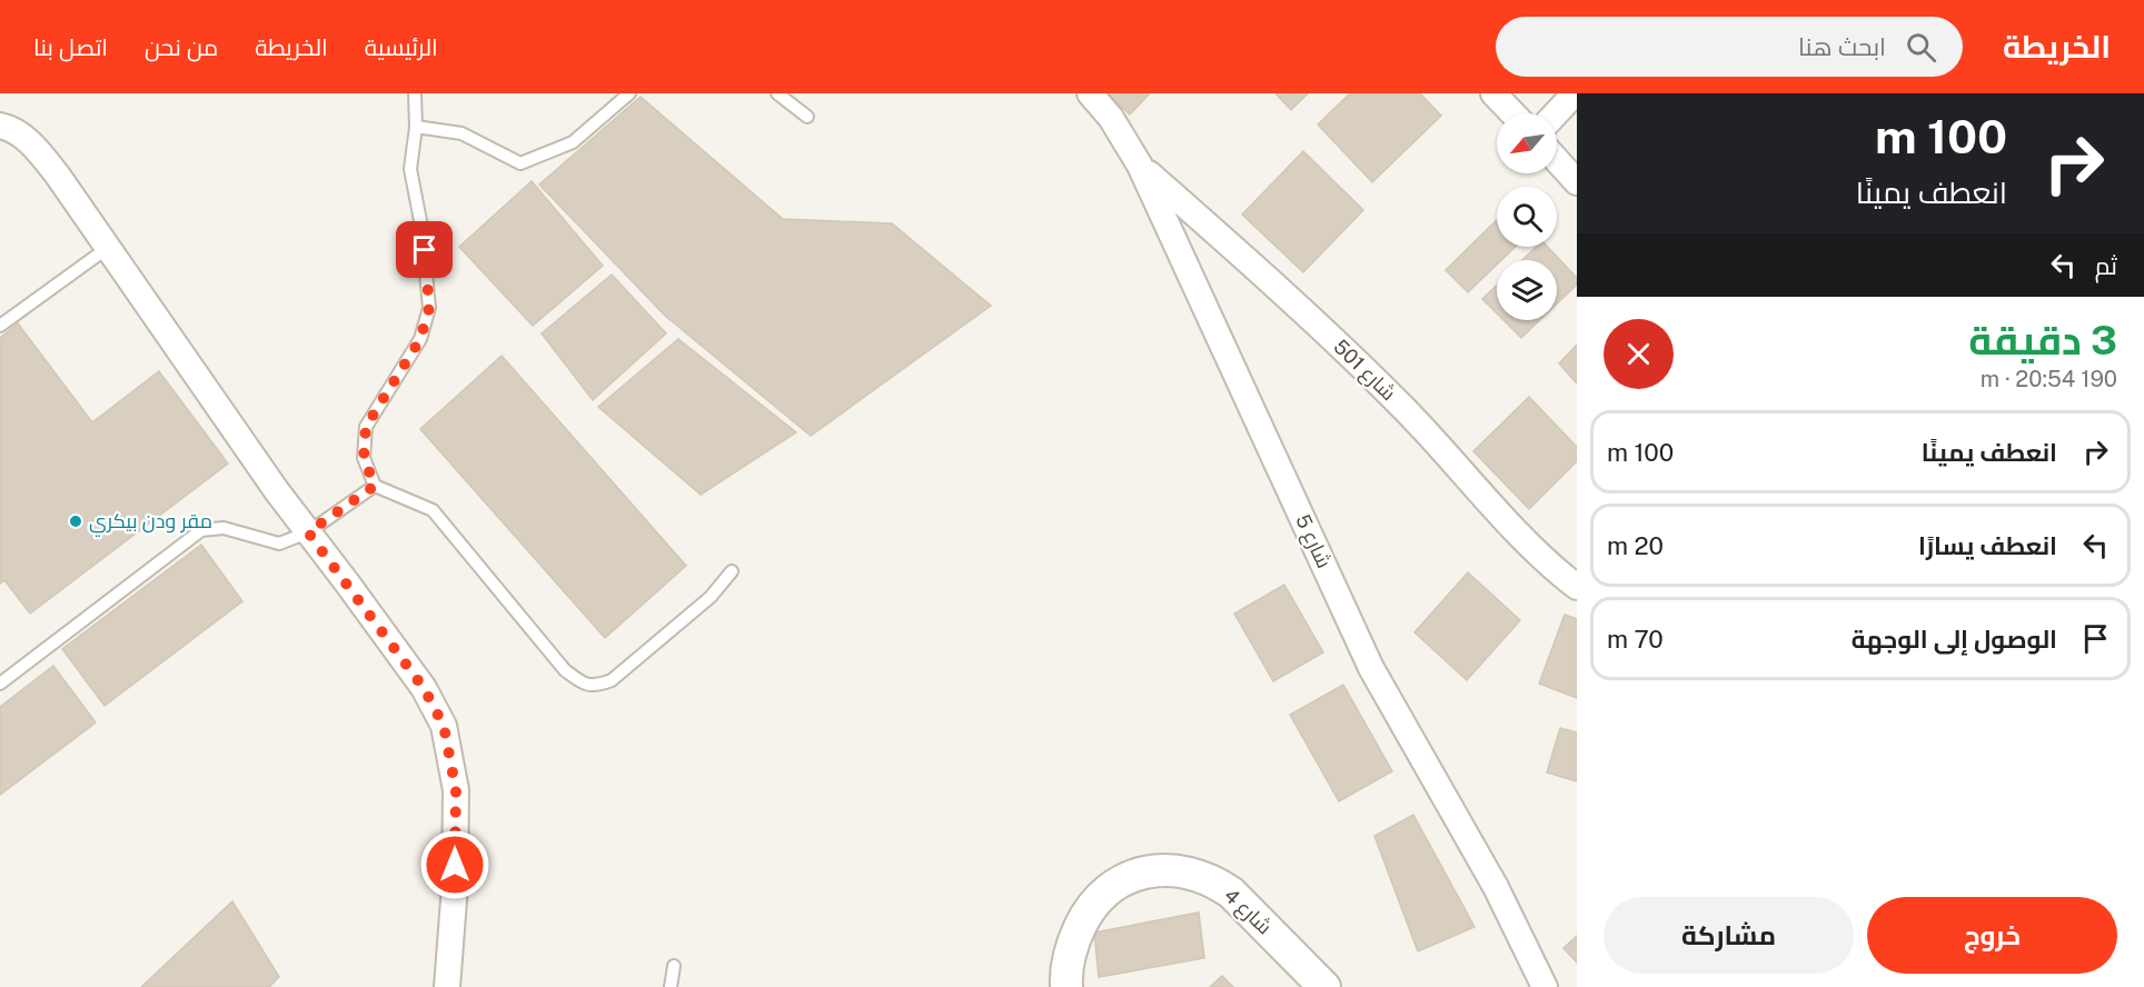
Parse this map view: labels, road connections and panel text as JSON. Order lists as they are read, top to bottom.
{
  "streets": {
    "street": ["شارع 501", "شارع 5", "شارع 4"]
  },
  "crossings": [
    ["شارع 501", "شارع 5"]
  ],
  "places": ["مقر ودن بيكري"],
  "north": "bottom left",
  "page": {
    "header": "الخريطة",
    "search": "ابحث هنا",
    "nav": [
      "الرئيسية",
      "الخريطة",
      "من نحن",
      "اتصل بنا"
    ],
    "turn": ["100 m", "انعطف يمينًا"],
    "then": "ثم",
    "heading": ["3 دقيقة", "190 m · 20:54"],
    "list": [
      {
        "name": "انعطف يمينًا",
        "value": "100 m"
      },
      {
        "name": "انعطف يسارًا",
        "value": "20 m"
      },
      {
        "name": "الوصول إلى الوجهة",
        "value": "70 m"
      }
    ],
    "buttons": ["خروج", "مشاركة"]
  }
}
